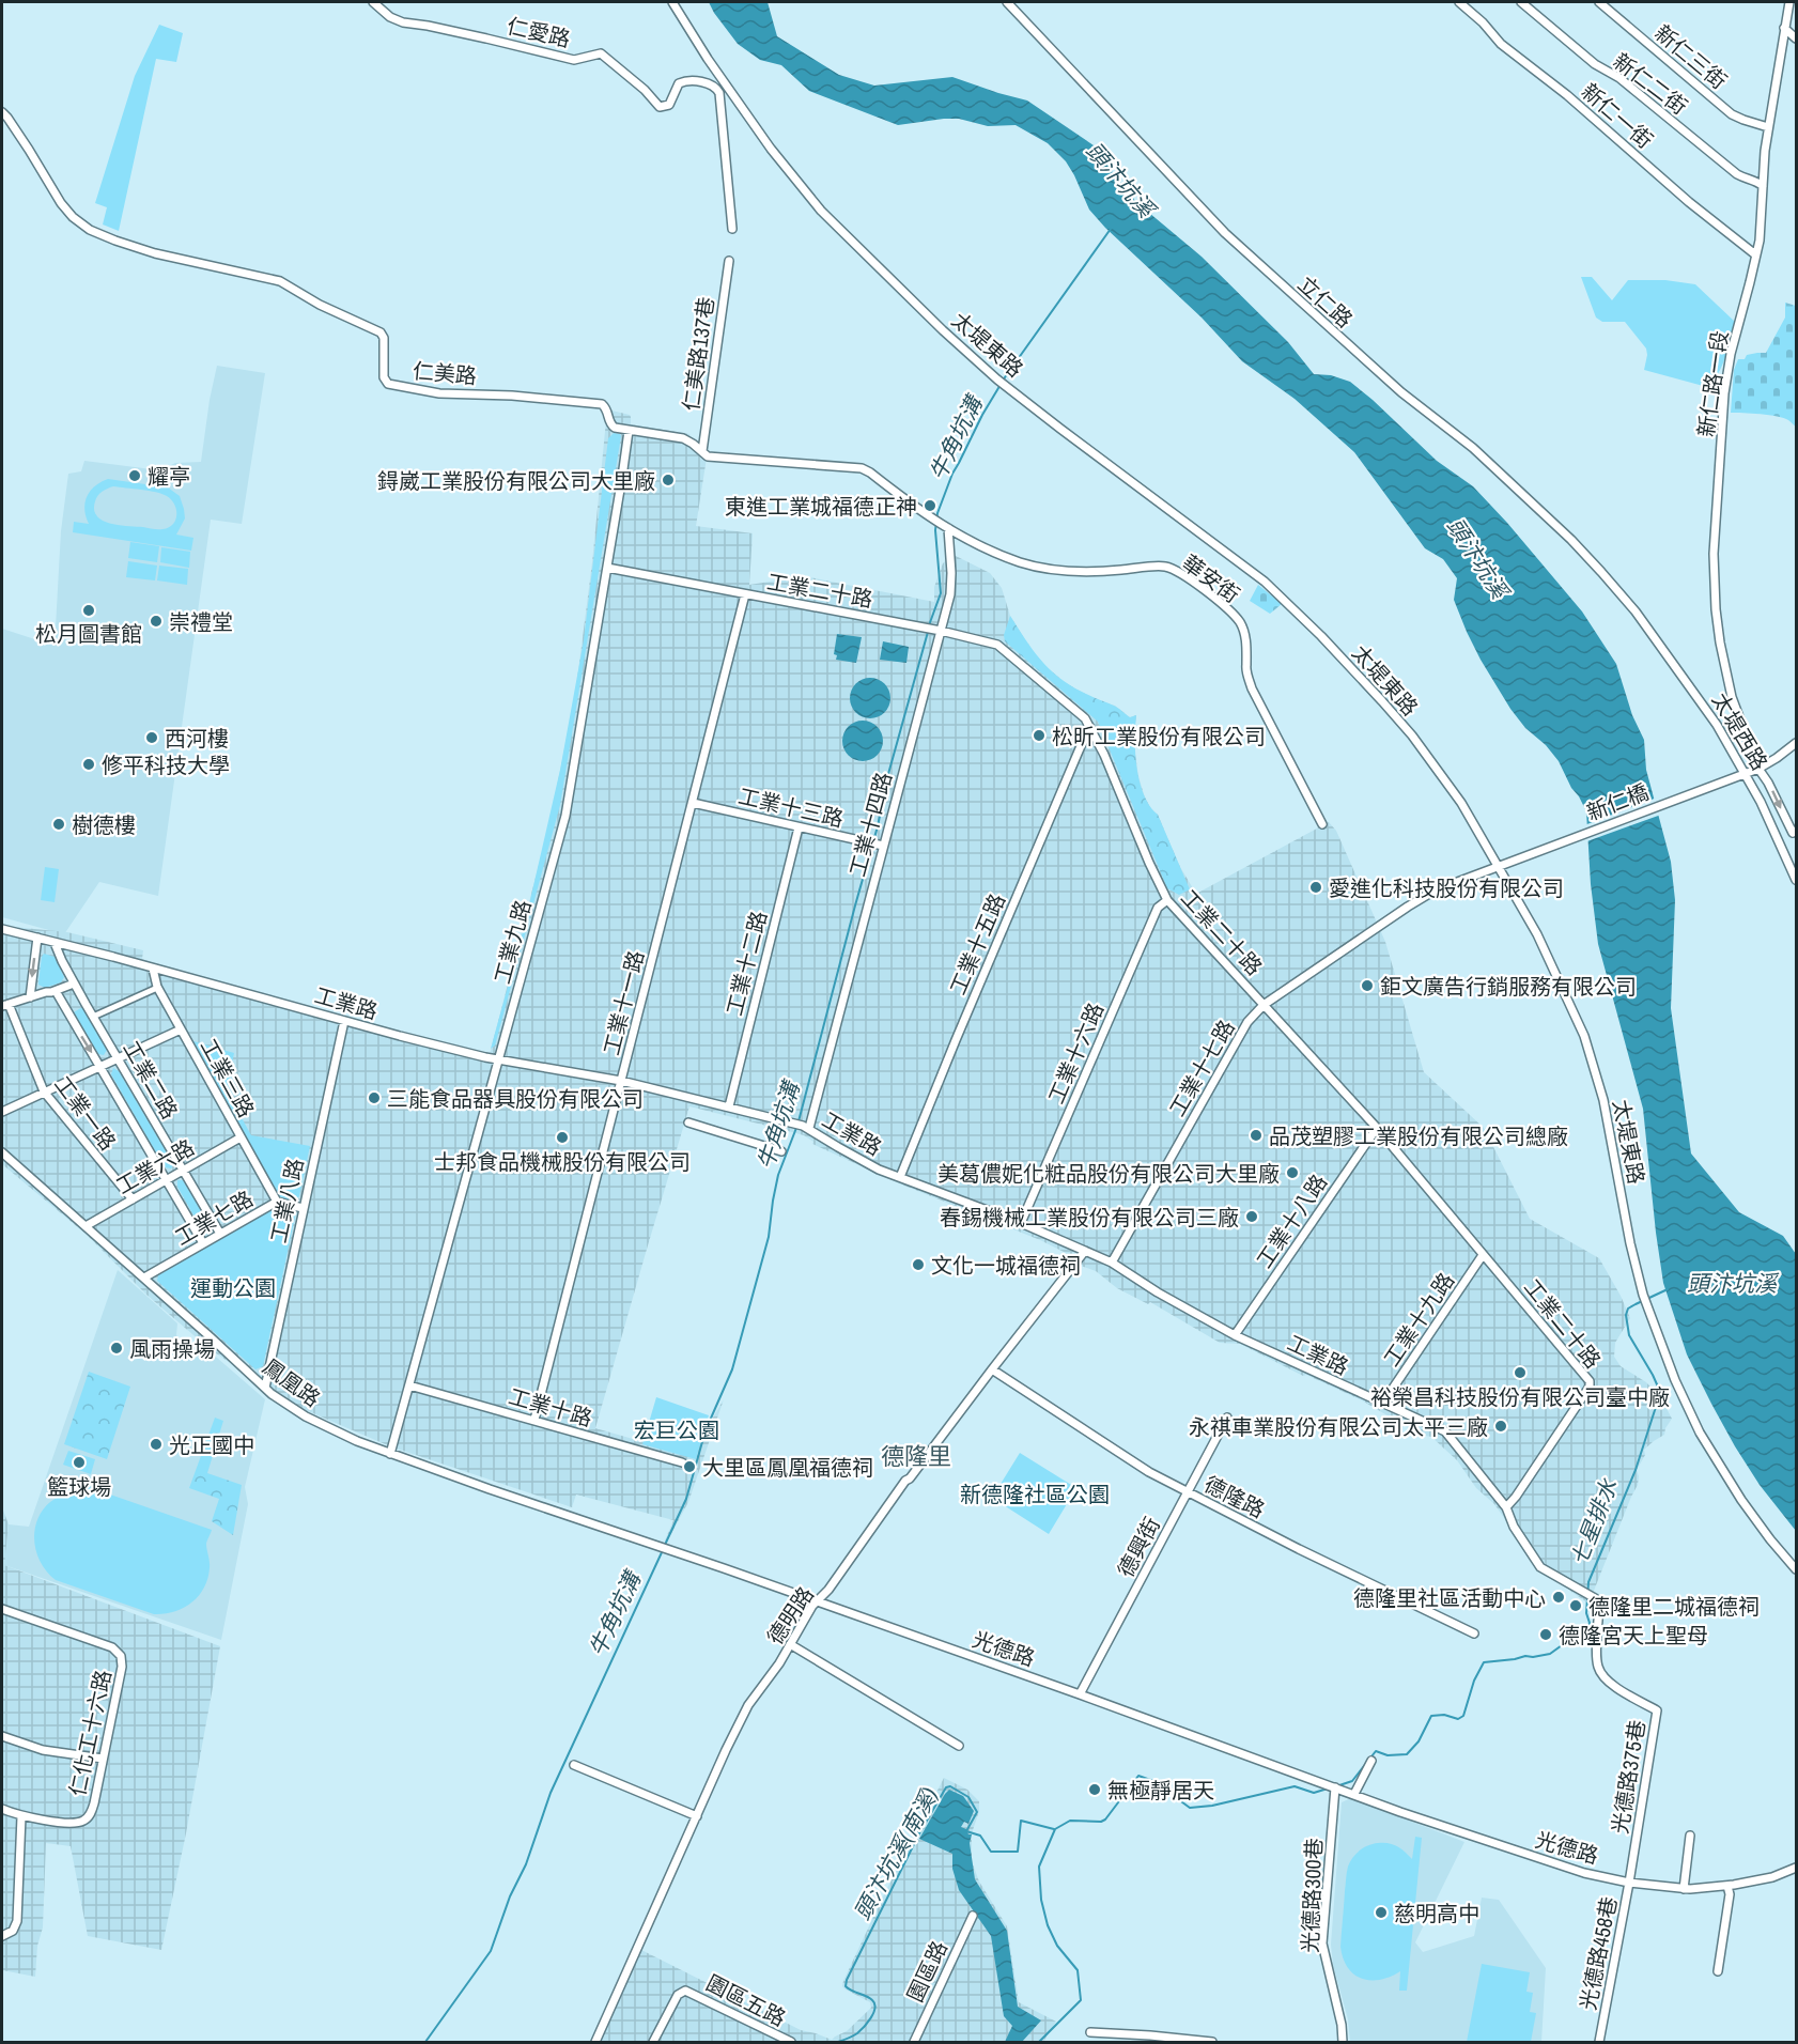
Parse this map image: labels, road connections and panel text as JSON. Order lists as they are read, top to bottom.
{
  "streets": {
    "street": [
      "仁愛路",
      "新仁三街",
      "新仁二街",
      "新仁一街",
      "立仁路",
      "太堤東路",
      "仁美路137巷",
      "仁美路",
      "新仁路一段",
      "華安街",
      "工業二十路",
      "太堤西路",
      "新仁橋",
      "工業十三路",
      "工業十四路",
      "工業九路",
      "工業十五路",
      "工業十二路",
      "工業路",
      "工業十一路",
      "工業十六路",
      "工業十七路",
      "工業三路",
      "工業二路",
      "工業一路",
      "工業六路",
      "工業八路",
      "工業七路",
      "工業十八路",
      "工業十九路",
      "鳳凰路",
      "工業十路",
      "德隆路",
      "德興街",
      "德明路",
      "光德路",
      "仁化工十六路",
      "光德路375巷",
      "光德路300巷",
      "光德路458巷",
      "園區路",
      "園區五路"
    ]
  },
  "crossings": [
    ["新仁三街", "新仁路一段"],
    ["新仁二街", "新仁路一段"],
    ["新仁一街", "新仁路一段"],
    ["立仁路", "太堤西路"],
    ["太堤東路", "工業十七路"],
    ["仁美路137巷", "華安街"],
    ["仁美路", "工業九路"],
    ["新仁路一段", "太堤西路"],
    ["新仁路一段", "新仁橋"],
    ["華安街", "工業十四路"],
    ["工業二十路", "工業十四路"],
    ["工業二十路", "工業九路"],
    ["工業二十路", "工業十五路"],
    ["工業二十路", "工業路"],
    ["工業二十路", "工業十一路"],
    ["工業二十路", "工業十六路"],
    ["工業二十路", "工業十七路"],
    ["工業二十路", "工業十八路"],
    ["工業二十路", "工業十九路"],
    ["太堤西路", "新仁橋"],
    ["新仁橋", "工業十七路"],
    ["工業十三路", "工業十四路"],
    ["工業十三路", "工業十二路"],
    ["工業十三路", "工業十一路"],
    ["工業十四路", "工業路"],
    ["工業九路", "工業路"],
    ["工業九路", "鳳凰路"],
    ["工業九路", "工業十路"],
    ["工業十五路", "工業路"],
    ["工業十二路", "工業路"],
    ["工業路", "工業十一路"],
    ["工業路", "工業十六路"],
    ["工業路", "工業十七路"],
    ["工業路", "工業三路"],
    ["工業路", "工業二路"],
    ["工業路", "工業八路"],
    ["工業路", "工業十八路"],
    ["工業路", "工業十九路"],
    ["工業路", "德明路"],
    ["工業路", "光德路375巷"],
    ["工業十一路", "工業十路"],
    ["工業三路", "工業六路"],
    ["工業三路", "工業七路"],
    ["工業二路", "工業六路"],
    ["工業二路", "工業七路"],
    ["工業一路", "工業六路"],
    ["工業六路", "鳳凰路"],
    ["工業八路", "工業七路"],
    ["工業八路", "鳳凰路"],
    ["工業七路", "鳳凰路"],
    ["鳳凰路", "光德路"],
    ["德隆路", "德興街"],
    ["德隆路", "德明路"],
    ["德興街", "光德路"],
    ["德明路", "光德路"],
    ["光德路", "光德路375巷"],
    ["光德路", "光德路300巷"],
    ["光德路", "光德路458巷"],
    ["光德路375巷", "光德路458巷"]
  ],
  "districts": ["德隆里"],
  "water": [
    "頭汴坑溪",
    "牛角坑溝",
    "七星排水",
    "頭汴坑溪(南溪)"
  ],
  "parks": ["運動公園", "宏巨公園", "新德隆社區公園"],
  "places": [
    "耀亭",
    "鍀崴工業股份有限公司大里廠",
    "東進工業城福德正神",
    "松月圖書館",
    "崇禮堂",
    "松昕工業股份有限公司",
    "西河樓",
    "修平科技大學",
    "樹德樓",
    "愛進化科技股份有限公司",
    "鉅文廣告行銷服務有限公司",
    "三能食品器具股份有限公司",
    "品茂塑膠工業股份有限公司總廠",
    "士邦食品機械股份有限公司",
    "美葛儂妮化粧品股份有限公司大里廠",
    "春錫機械工業股份有限公司三廠",
    "文化一城福德祠",
    "風雨操場",
    "裕榮昌科技股份有限公司臺中廠",
    "永祺車業股份有限公司太平三廠",
    "光正國中",
    "籃球場",
    "大里區鳳凰福德祠",
    "德隆里社區活動中心",
    "德隆里二城福德祠",
    "德隆宮天上聖母",
    "無極靜居天",
    "慈明高中"
  ]
}
